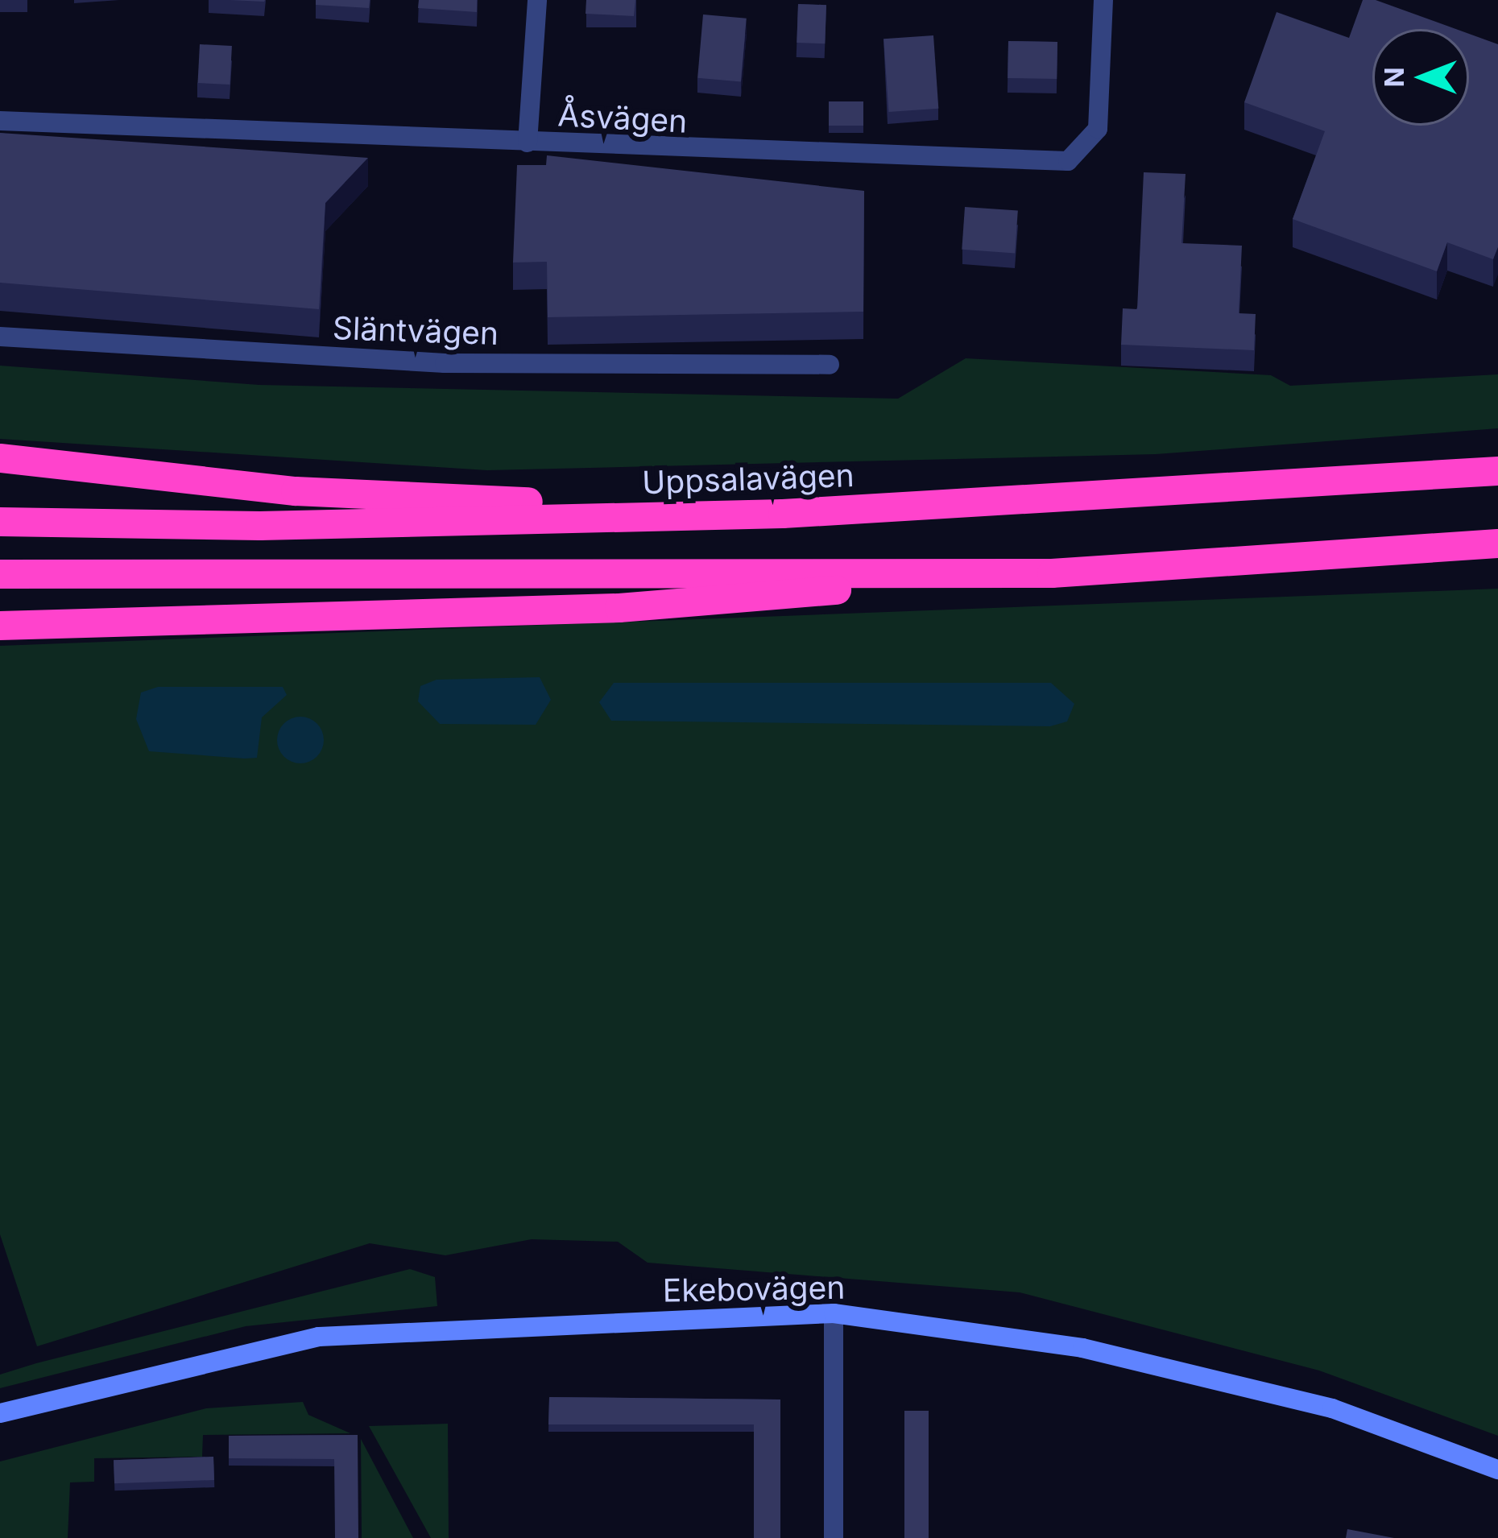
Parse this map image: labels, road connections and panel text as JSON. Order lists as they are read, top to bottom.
{
  "streets": {
    "highway": ["Uppsalavägen"],
    "street": ["Åsvägen", "Släntvägen", "Ekebovägen"]
  },
  "north": "left"
}
